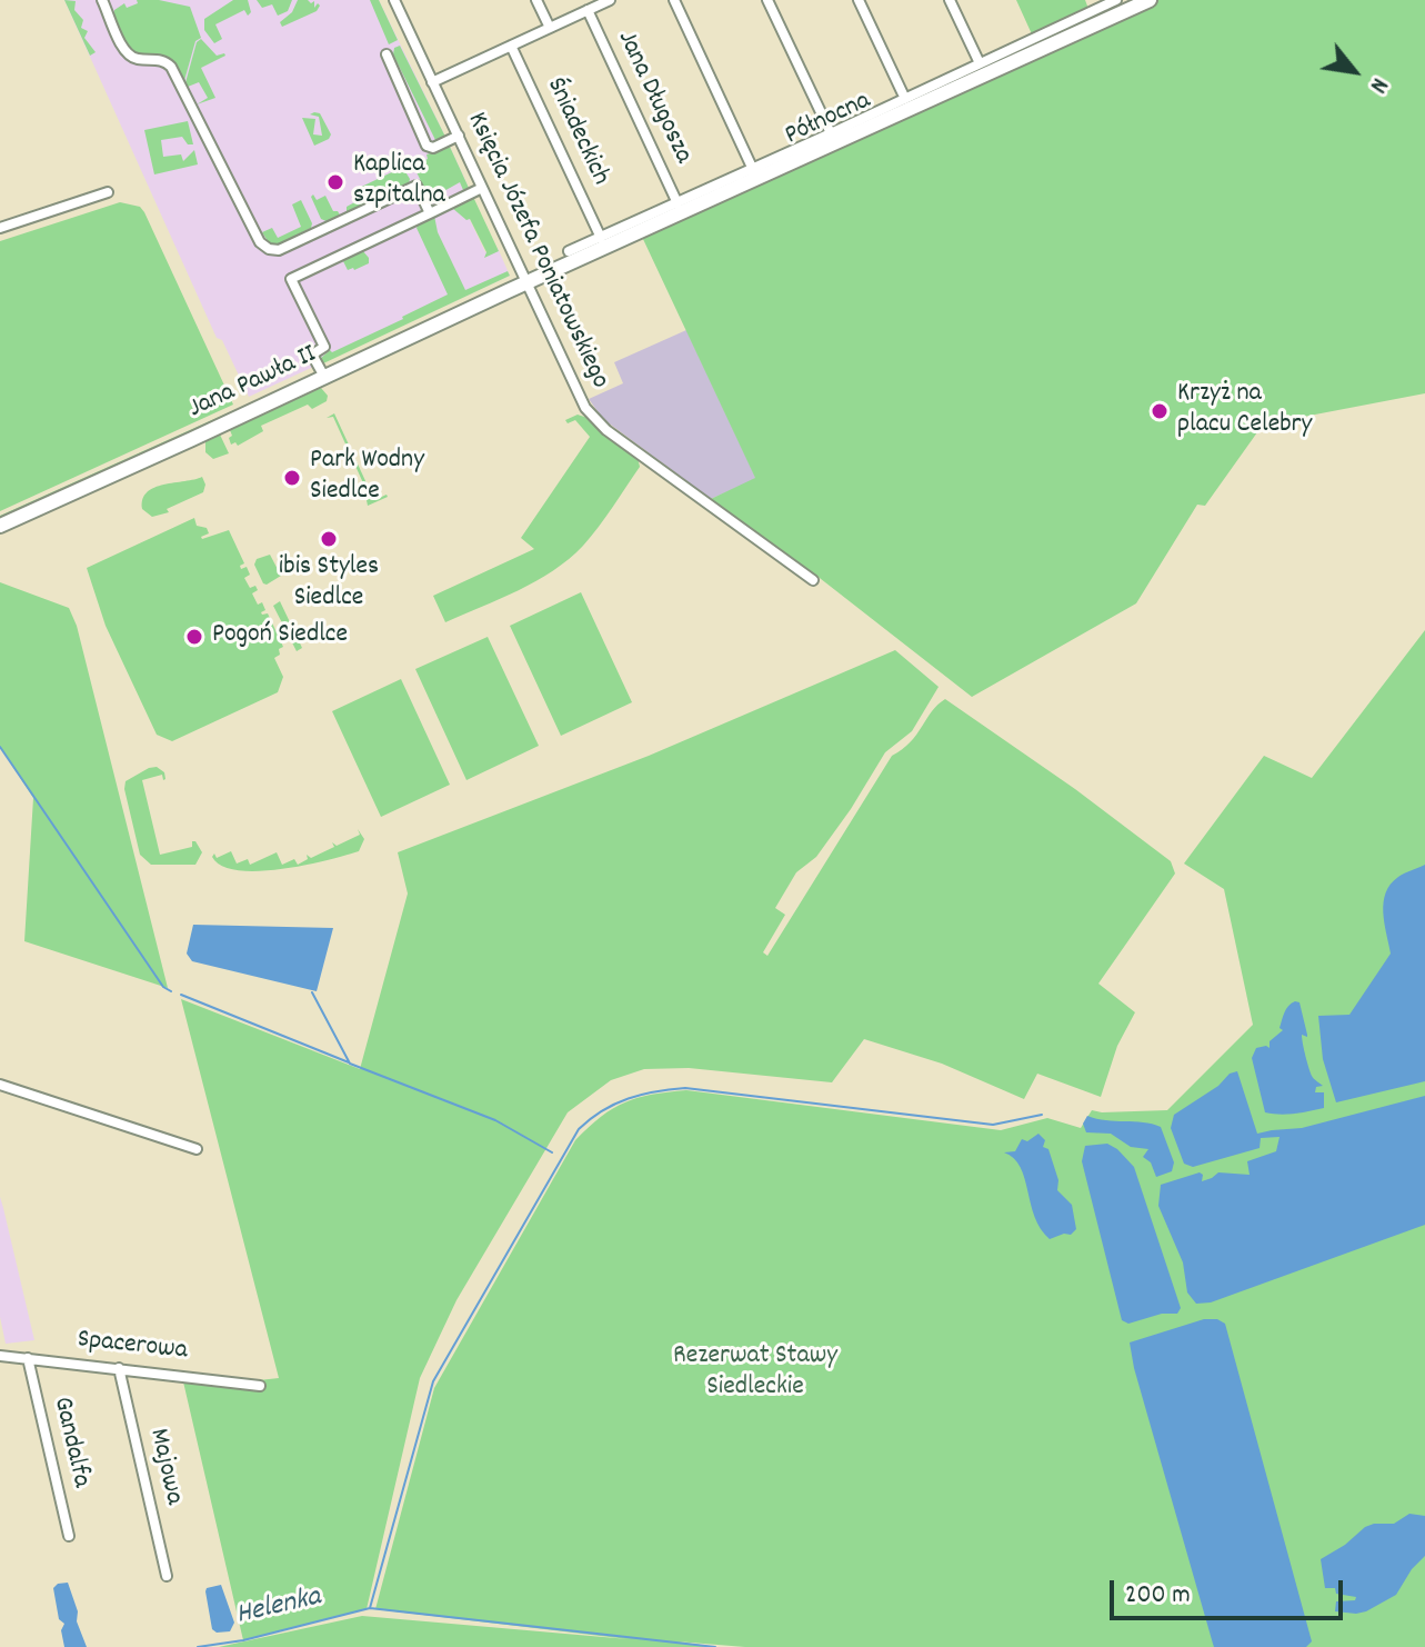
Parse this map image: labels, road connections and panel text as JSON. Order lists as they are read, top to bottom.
{
  "streets": {
    "main road": ["Północna", "Jana Pawła II"],
    "street": [
      "Jana Długosza",
      "Śniadeckich",
      "Księcia Józefa Poniatowskiego",
      "Spacerowa",
      "Gandalfa",
      "Majowa"
    ]
  },
  "crossings": [
    ["Jana Długosza", "Północna"],
    ["Północna", "Śniadeckich"],
    ["Północna", "Księcia Józefa Poniatowskiego"],
    ["Północna", "Jana Pawła II"],
    ["Księcia Józefa Poniatowskiego", "Jana Pawła II"],
    ["Spacerowa", "Gandalfa"],
    ["Spacerowa", "Majowa"]
  ],
  "water": ["Helenka"],
  "parks": ["Rezerwat Stawy Siedleckie"],
  "places": [
    "Kaplica szpitalna",
    "Krzyż na placu Celebry",
    "Park Wodny Siedlce",
    "ibis Styles Siedlce",
    "Pogoń Siedlce"
  ],
  "scale_bar": "200 m",
  "north": "bottom right"
}
